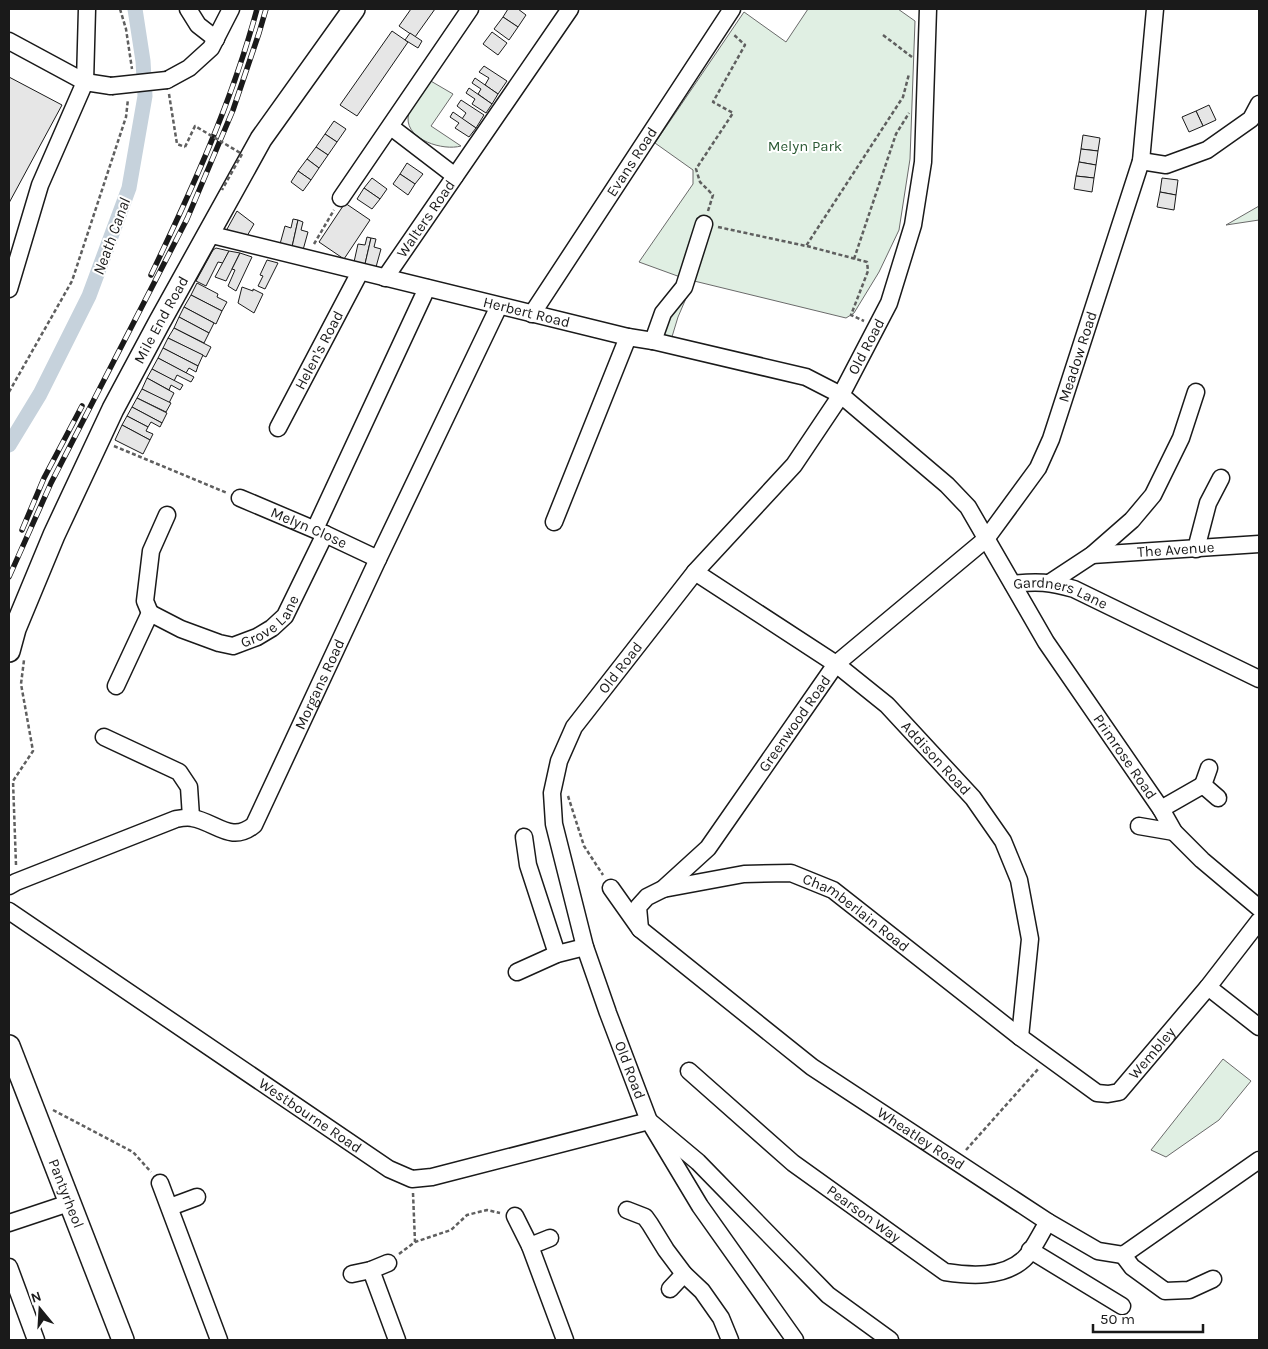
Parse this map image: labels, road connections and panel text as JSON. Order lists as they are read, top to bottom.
{
  "streets": {
    "main road": ["Mile End Road", "Pantyrheol"],
    "street": [
      "Evans Road",
      "Walters Road",
      "Herbert Road",
      "Old Road",
      "Helen's Road",
      "Meadow Road",
      "Melyn Close",
      "The Avenue",
      "Gardners Lane",
      "Grove Lane",
      "Morgans Road",
      "Greenwood Road",
      "Primrose Road",
      "Addison Road",
      "Chamberlain Road",
      "Wembley",
      "Westbourne Road",
      "Wheatley Road",
      "Pearson Way"
    ]
  },
  "crossings": [
    ["Evans Road", "Herbert Road"],
    ["Walters Road", "Herbert Road"],
    ["Herbert Road", "Mile End Road"],
    ["Herbert Road", "Old Road"],
    ["Herbert Road", "Helen's Road"],
    ["Herbert Road", "Gardners Lane"],
    ["Herbert Road", "Grove Lane"],
    ["Herbert Road", "Morgans Road"],
    ["Old Road", "Gardners Lane"],
    ["Old Road", "Addison Road"],
    ["Meadow Road", "Gardners Lane"],
    ["Meadow Road", "Greenwood Road"],
    ["Melyn Close", "Grove Lane"],
    ["Melyn Close", "Morgans Road"],
    ["Gardners Lane", "Greenwood Road"],
    ["Gardners Lane", "Primrose Road"],
    ["Greenwood Road", "Addison Road"],
    ["Greenwood Road", "Chamberlain Road"],
    ["Greenwood Road", "Wheatley Road"],
    ["Addison Road", "Chamberlain Road"],
    ["Addison Road", "Wembley"],
    ["Chamberlain Road", "Wembley"],
    ["Wheatley Road", "Pearson Way"]
  ],
  "water": ["Neath Canal"],
  "parks": ["Melyn Park"],
  "scale_bar": "50 m",
  "north": "top"
}
